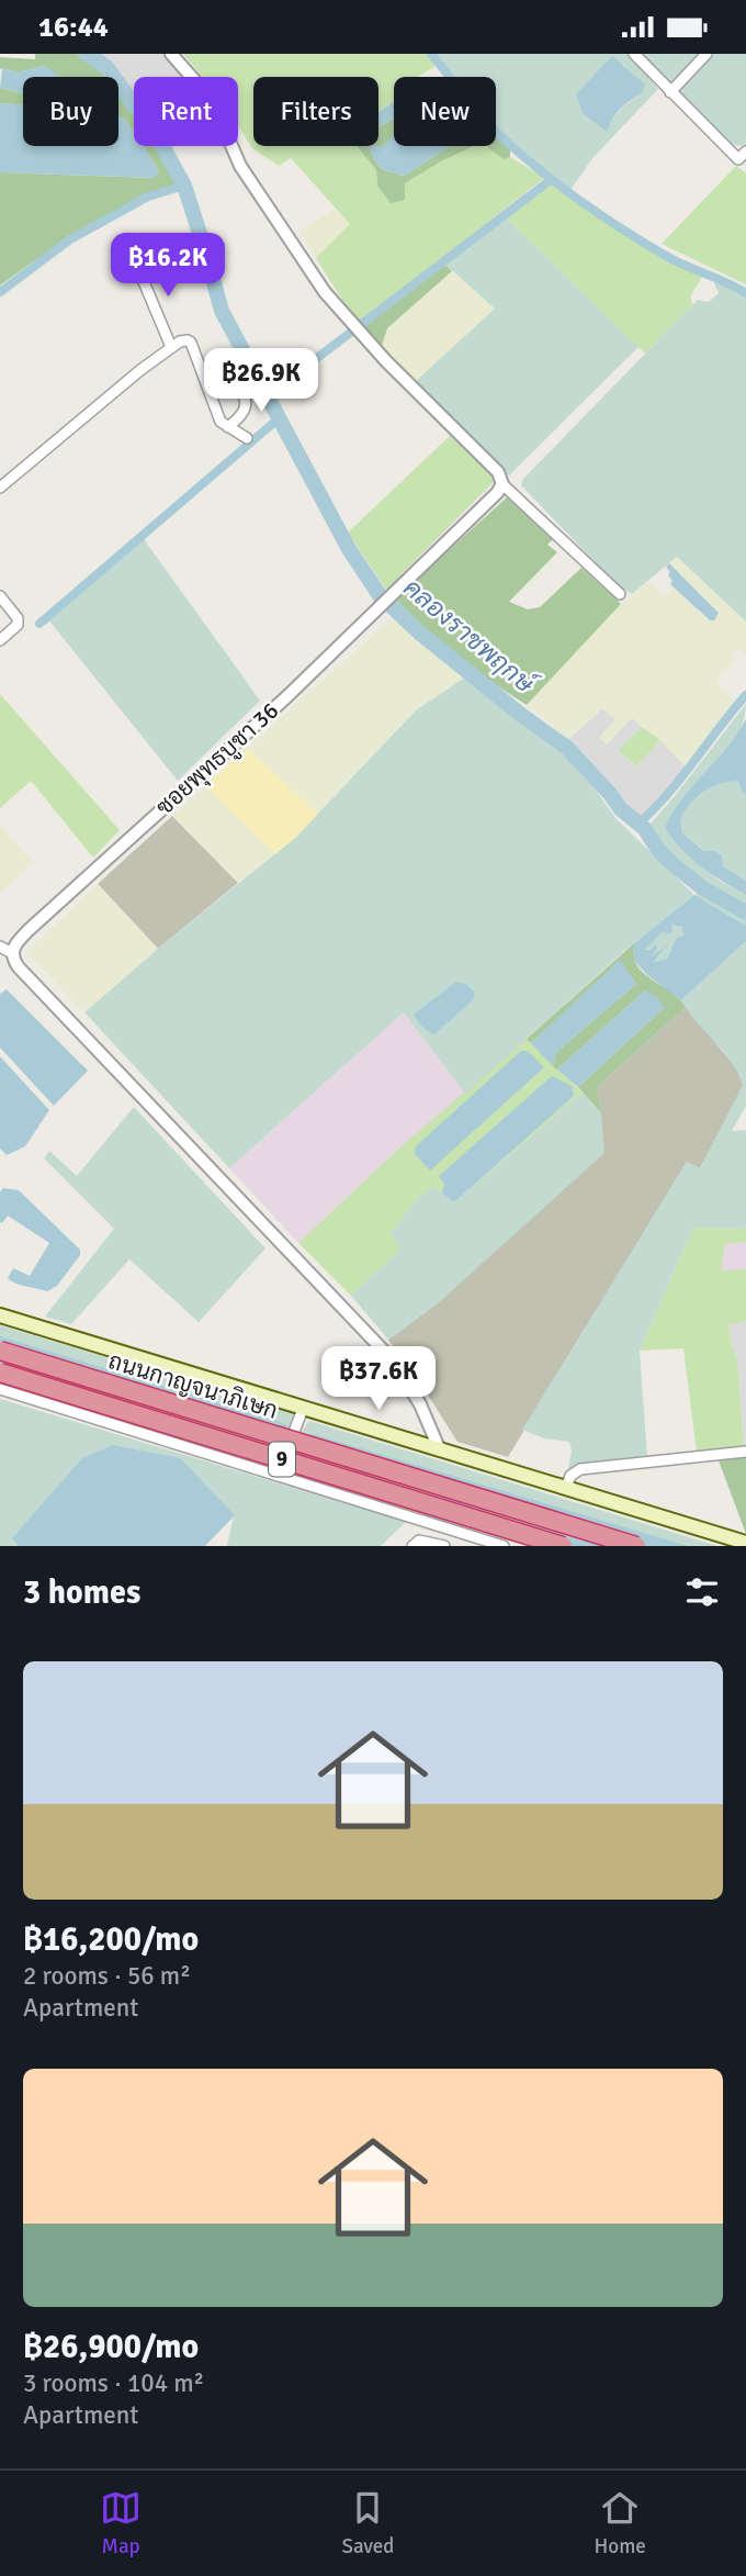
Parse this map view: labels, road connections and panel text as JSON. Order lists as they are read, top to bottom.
{
  "streets": {
    "highway": ["ถนนกาญจนาภิเษก", "9"],
    "street": ["ซอยพุทธบูชา 36"]
  },
  "water": ["คลองราชพฤกษ์"],
  "page": {
    "status": "16:44",
    "chip": [
      "Buy",
      "Rent",
      "Filters",
      "New"
    ],
    "price": ["฿16.2K", "฿26.9K", "฿37.6K"],
    "heading": "3 homes",
    "list": [
      {
        "name": "฿16,200/mo",
        "note": "2 rooms · 56 m² · Apartment"
      },
      {
        "name": "฿26,900/mo",
        "note": "3 rooms · 104 m² · Apartment"
      }
    ],
    "tabs": ["Map", "Saved", "Home"]
  }
}
